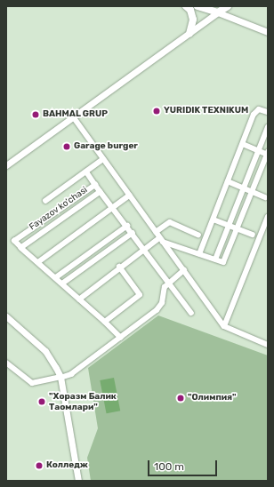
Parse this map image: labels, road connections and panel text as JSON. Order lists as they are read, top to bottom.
{
  "streets": {
    "street": ["Fayazov ko'chasi"]
  },
  "places": [
    "YURIDIK TEXNIKUM",
    "BAHMAL GRUP",
    "Garage burger",
    "\"Олимпия\"",
    "\"Хоразм Балик Таомлари\"",
    "Колледж"
  ],
  "scale_bar": "100 m"
}
